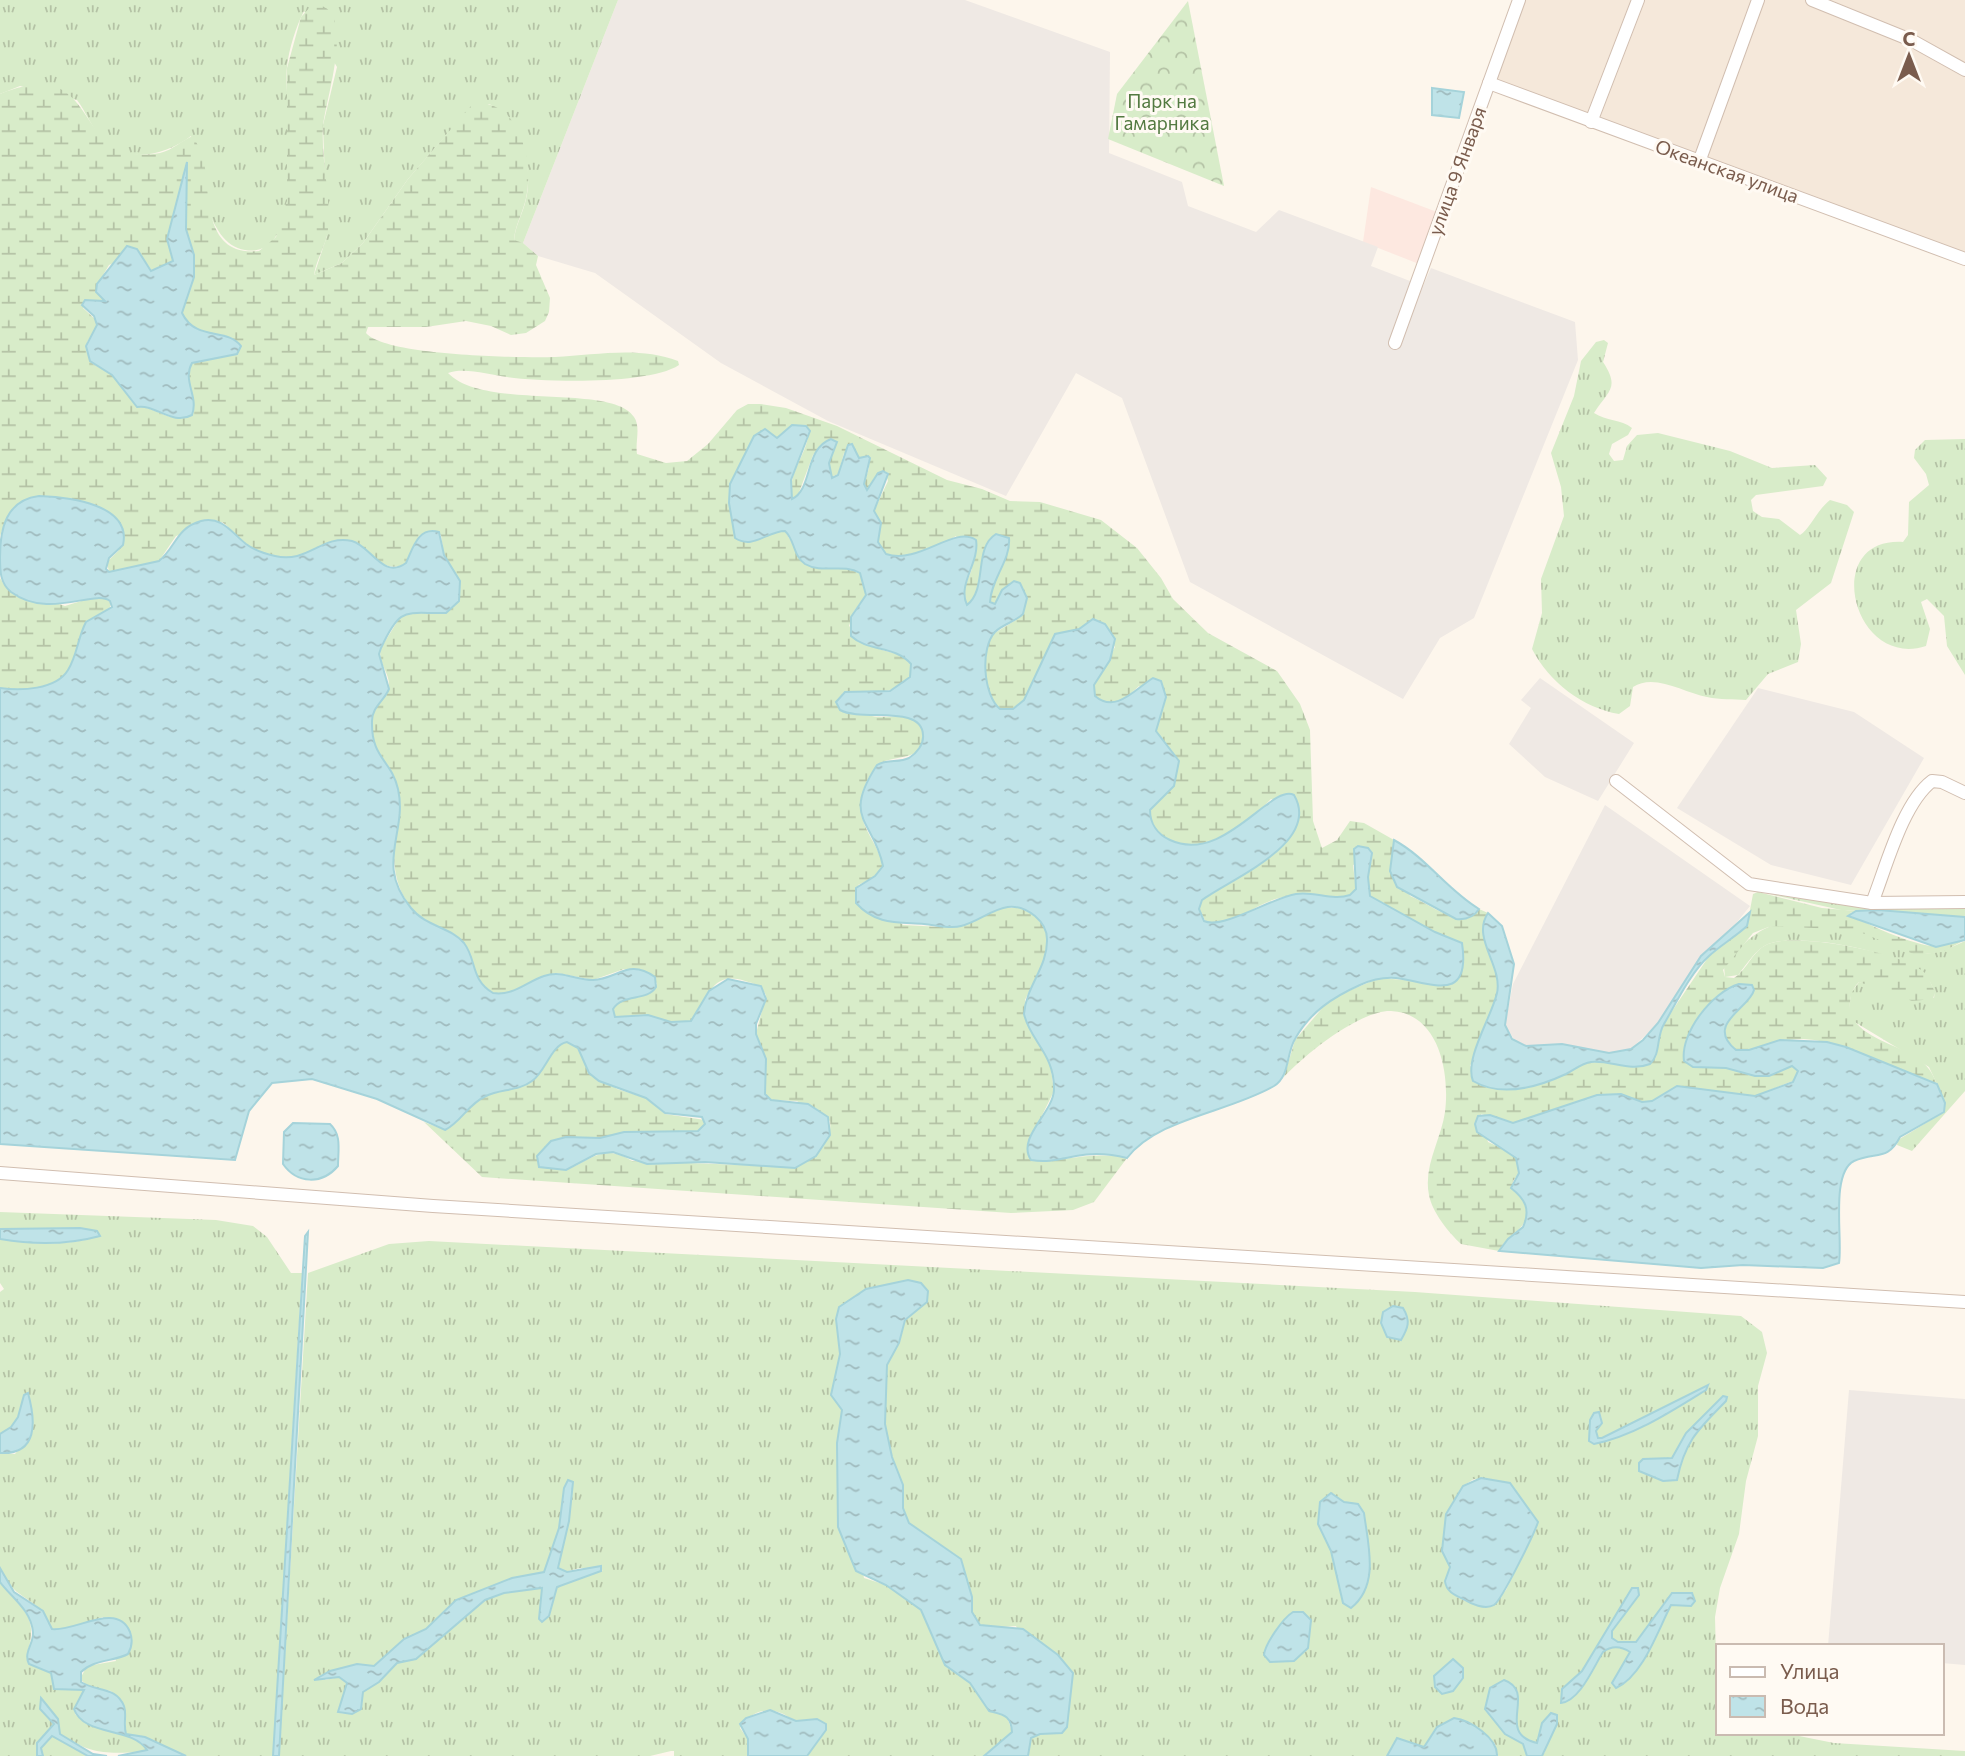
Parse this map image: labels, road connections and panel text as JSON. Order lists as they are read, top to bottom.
{
  "streets": {
    "street": ["улица 9 Января", "Океанская улица"]
  },
  "crossings": [
    ["улица 9 Января", "Океанская улица"]
  ],
  "parks": ["Парк на Гамарника"],
  "legend": ["Улица", "Вода"],
  "north": "top"
}
